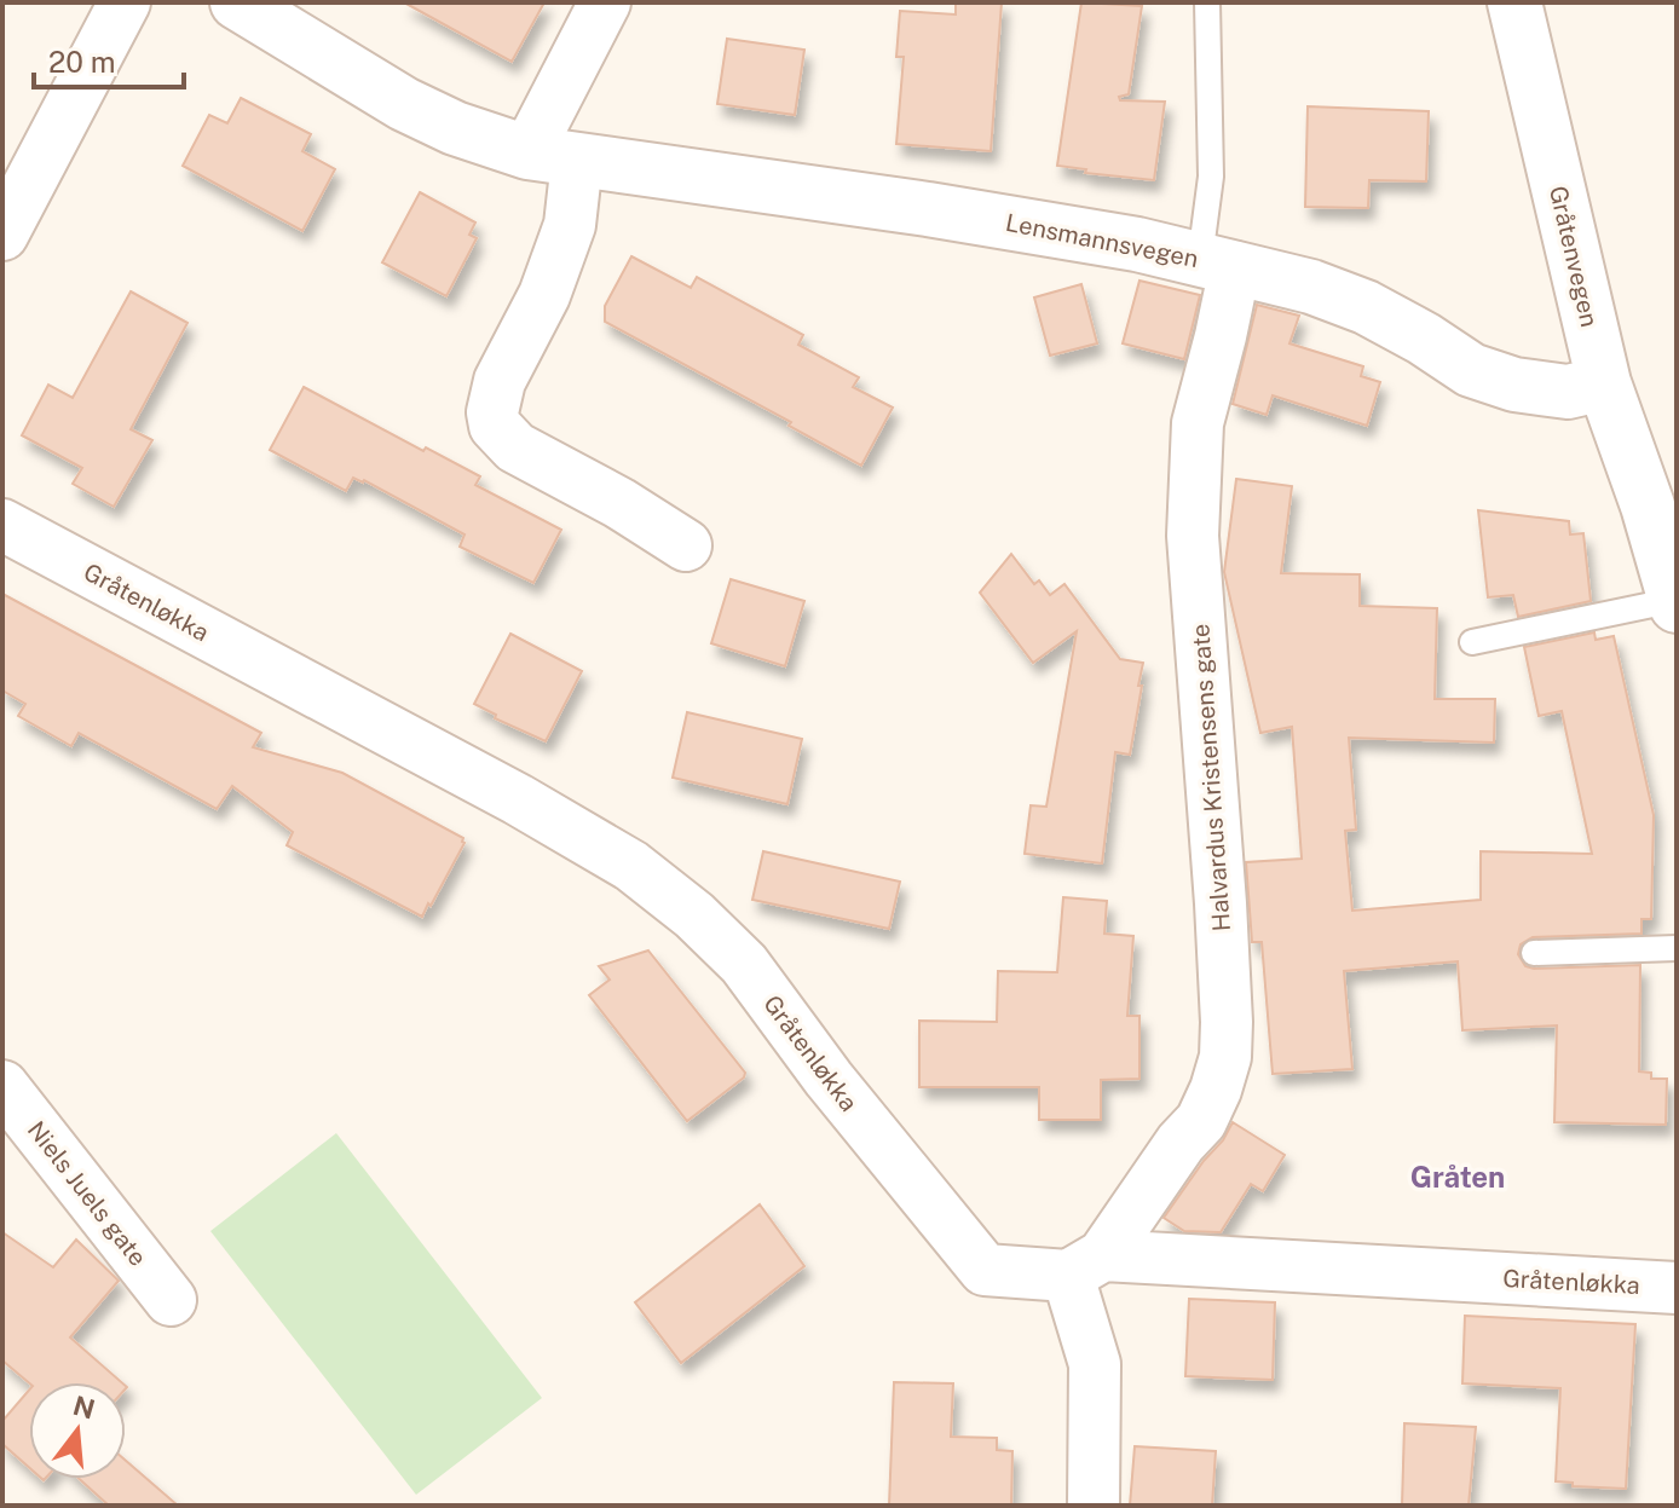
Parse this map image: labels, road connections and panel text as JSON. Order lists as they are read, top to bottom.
{
  "streets": {
    "street": [
      "Lensmannsvegen",
      "Gråtenvegen",
      "Gråtenløkka",
      "Halvardus Kristensens gate",
      "Niels Juels gate"
    ]
  },
  "crossings": [
    ["Lensmannsvegen", "Gråtenvegen"],
    ["Lensmannsvegen", "Halvardus Kristensens gate"],
    ["Gråtenløkka", "Halvardus Kristensens gate"]
  ],
  "districts": ["Gråten"],
  "scale_bar": "20 m",
  "north": "top"
}
